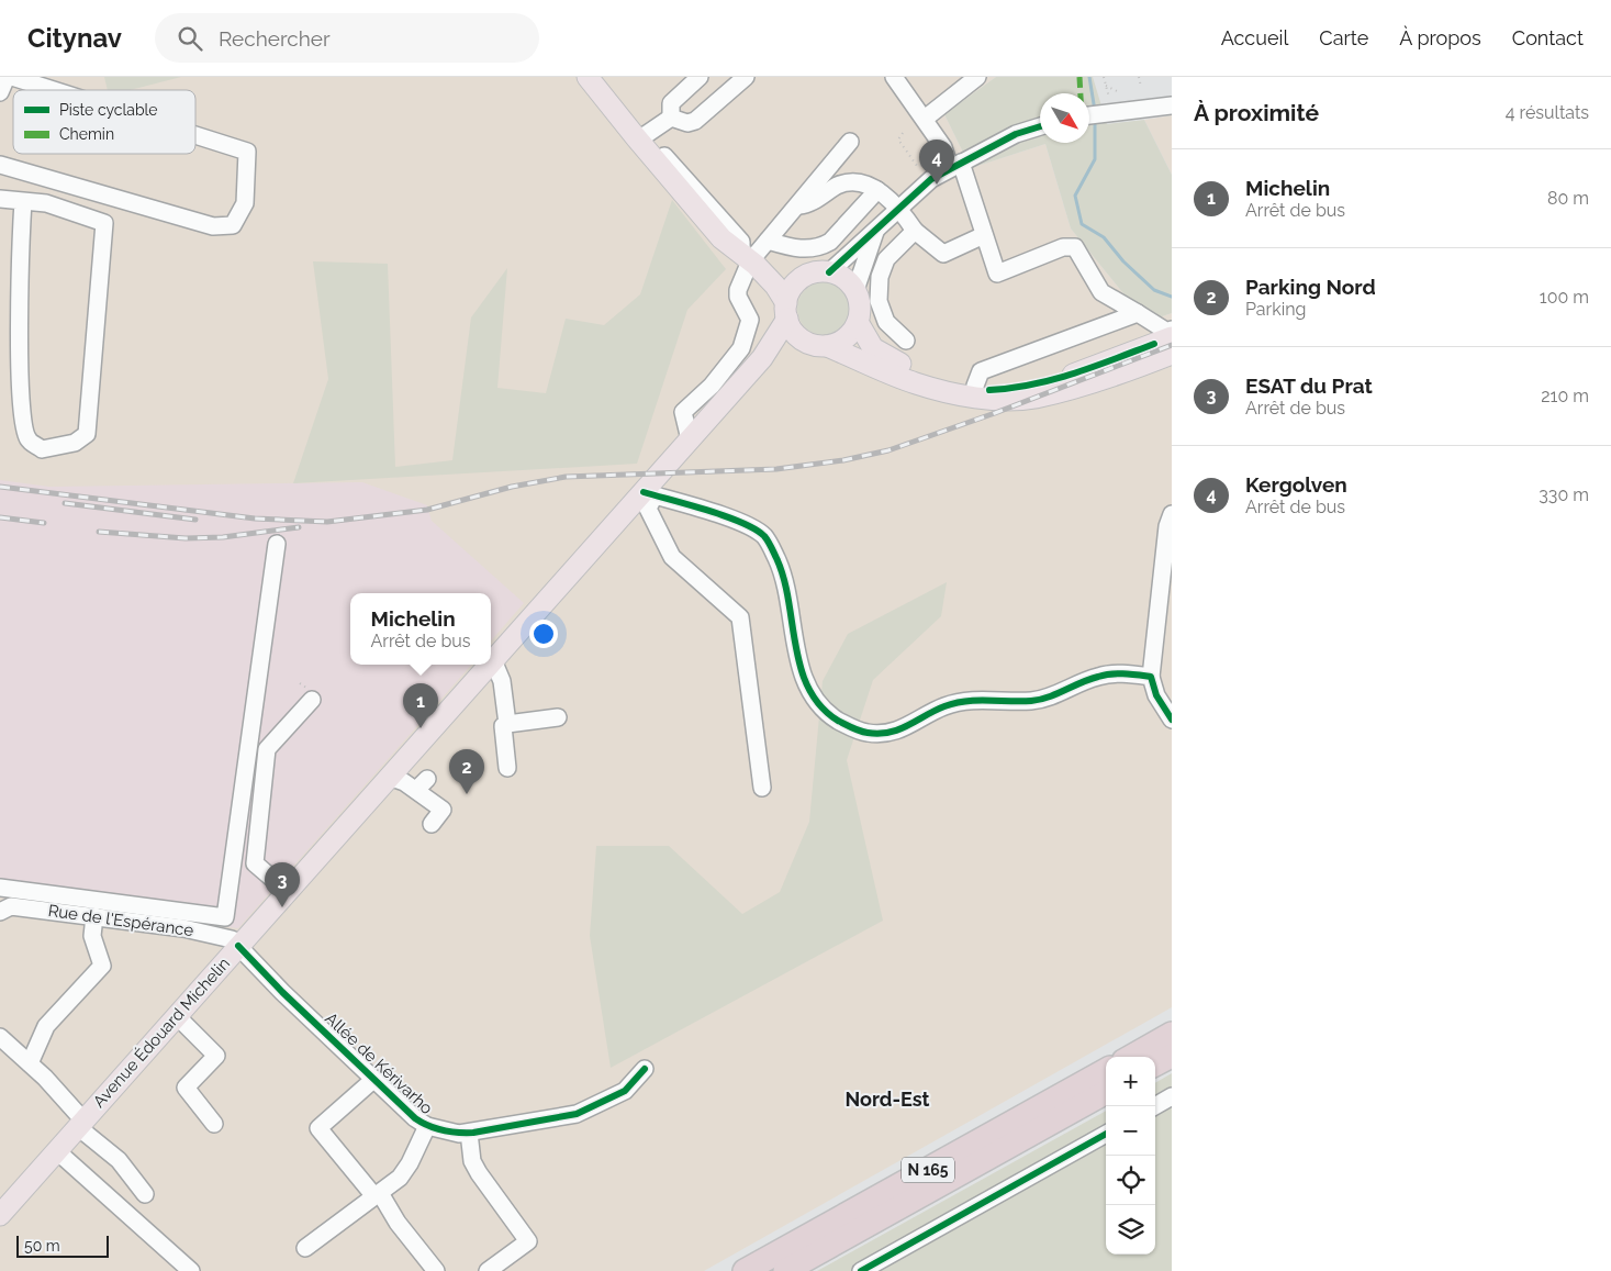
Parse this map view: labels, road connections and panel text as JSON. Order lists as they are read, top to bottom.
{
  "streets": {
    "highway": ["N 165"],
    "main road": ["Avenue Édouard Michelin"],
    "street": ["Rue de l'Espérance", "Allée de Kérivarho"]
  },
  "crossings": [
    ["Rue de l'Espérance", "Avenue Édouard Michelin"],
    ["Rue de l'Espérance", "Allée de Kérivarho"],
    ["Avenue Édouard Michelin", "Allée de Kérivarho"]
  ],
  "districts": ["Nord-Est"],
  "legend": ["Piste cyclable", "Chemin"],
  "scale_bar": "50 m",
  "north": "bottom right",
  "page": {
    "header": "Citynav",
    "search": "Rechercher",
    "nav": [
      "Accueil",
      "Carte",
      "À propos",
      "Contact"
    ],
    "heading": ["À proximité", "4 résultats"],
    "pins": [
      "4",
      "1",
      "2",
      "3"
    ],
    "list": [
      {
        "mark": "1",
        "name": "Michelin",
        "note": "Arrêt de bus",
        "value": "80 m"
      },
      {
        "mark": "2",
        "name": "Parking Nord",
        "note": "Parking",
        "value": "100 m"
      },
      {
        "mark": "3",
        "name": "ESAT du Prat",
        "note": "Arrêt de bus",
        "value": "210 m"
      },
      {
        "mark": "4",
        "name": "Kergolven",
        "note": "Arrêt de bus",
        "value": "330 m"
      }
    ],
    "popup": ["Michelin", "Arrêt de bus"],
    "map_buttons": ["+", "−"],
    "scale": "50 m"
  }
}
